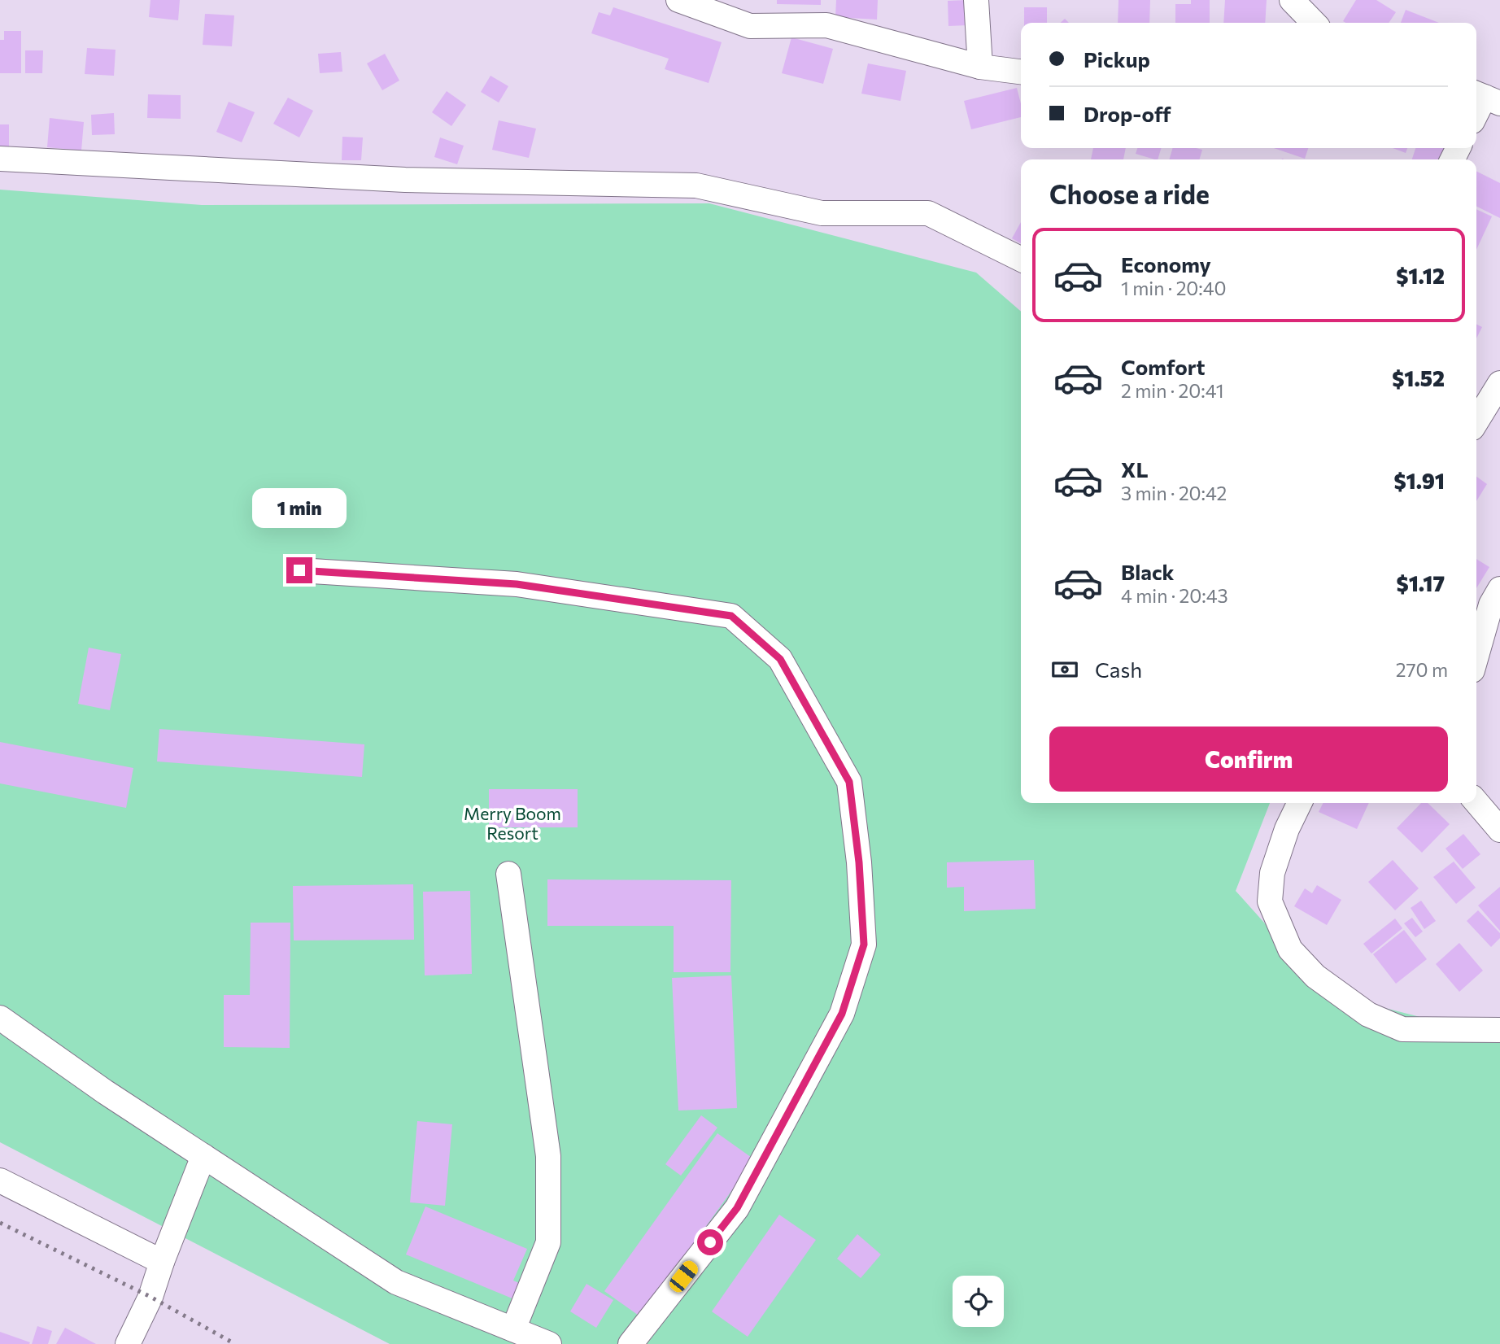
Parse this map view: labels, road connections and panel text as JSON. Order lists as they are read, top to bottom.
{
  "parks": ["Merry Boom Resort"],
  "page": {
    "banner": ["Pickup", "Drop-off"],
    "heading": "Choose a ride",
    "list": [
      {
        "name": "Economy",
        "note": "1 min · 20:40",
        "value": "$1.12"
      },
      {
        "name": "Comfort",
        "note": "2 min · 20:41",
        "value": "$1.52"
      },
      {
        "name": "XL",
        "note": "3 min · 20:42",
        "value": "$1.91"
      },
      {
        "name": "Black",
        "note": "4 min · 20:43",
        "value": "$1.17"
      }
    ],
    "bubble": "1 min",
    "pay": ["Cash", "270 m"],
    "buttons": "Confirm"
  }
}
